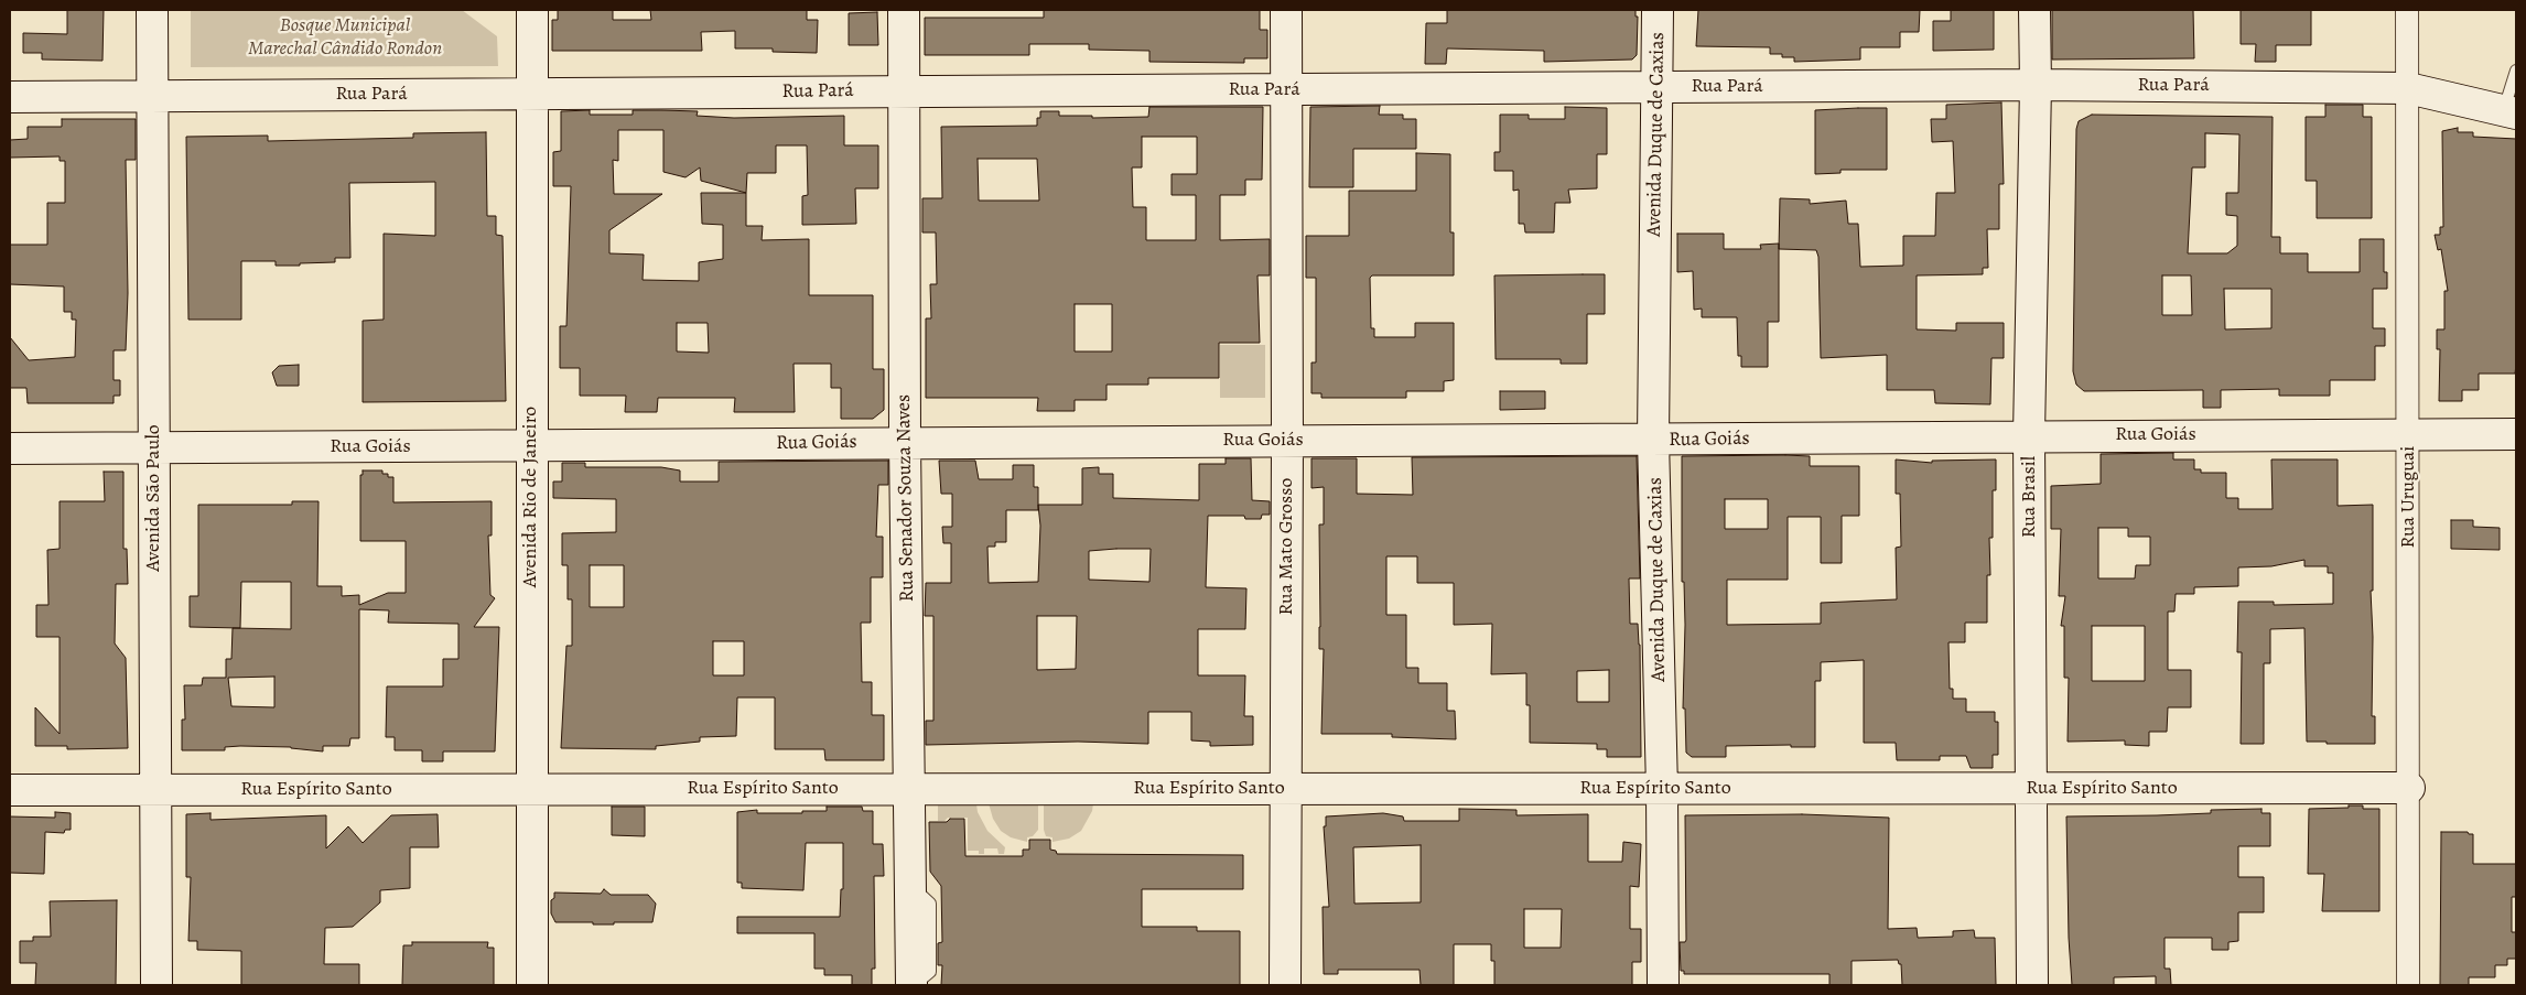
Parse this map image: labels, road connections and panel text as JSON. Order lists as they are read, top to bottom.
{
  "streets": {
    "street": [
      "Rua Pará",
      "Avenida Duque de Caxias",
      "Rua Goiás",
      "Avenida Rio de Janeiro",
      "Rua Brasil",
      "Rua Uruguai",
      "Avenida São Paulo",
      "Rua Senador Souza Naves",
      "Rua Mato Grosso",
      "Rua Espírito Santo"
    ]
  },
  "crossings": [
    ["Rua Pará", "Avenida Duque de Caxias"],
    ["Rua Pará", "Avenida Rio de Janeiro"],
    ["Rua Pará", "Rua Brasil"],
    ["Rua Pará", "Rua Uruguai"],
    ["Rua Pará", "Avenida São Paulo"],
    ["Rua Pará", "Rua Senador Souza Naves"],
    ["Rua Pará", "Rua Mato Grosso"],
    ["Avenida Duque de Caxias", "Rua Goiás"],
    ["Avenida Duque de Caxias", "Rua Espírito Santo"],
    ["Rua Goiás", "Avenida Rio de Janeiro"],
    ["Rua Goiás", "Rua Brasil"],
    ["Rua Goiás", "Rua Uruguai"],
    ["Rua Goiás", "Avenida São Paulo"],
    ["Rua Goiás", "Rua Senador Souza Naves"],
    ["Rua Goiás", "Rua Mato Grosso"],
    ["Avenida Rio de Janeiro", "Rua Espírito Santo"],
    ["Rua Brasil", "Rua Espírito Santo"],
    ["Rua Uruguai", "Rua Espírito Santo"],
    ["Avenida São Paulo", "Rua Espírito Santo"],
    ["Rua Senador Souza Naves", "Rua Espírito Santo"],
    ["Rua Mato Grosso", "Rua Espírito Santo"]
  ],
  "parks": ["Bosque Municipal Marechal Cândido Rondon"]
}
